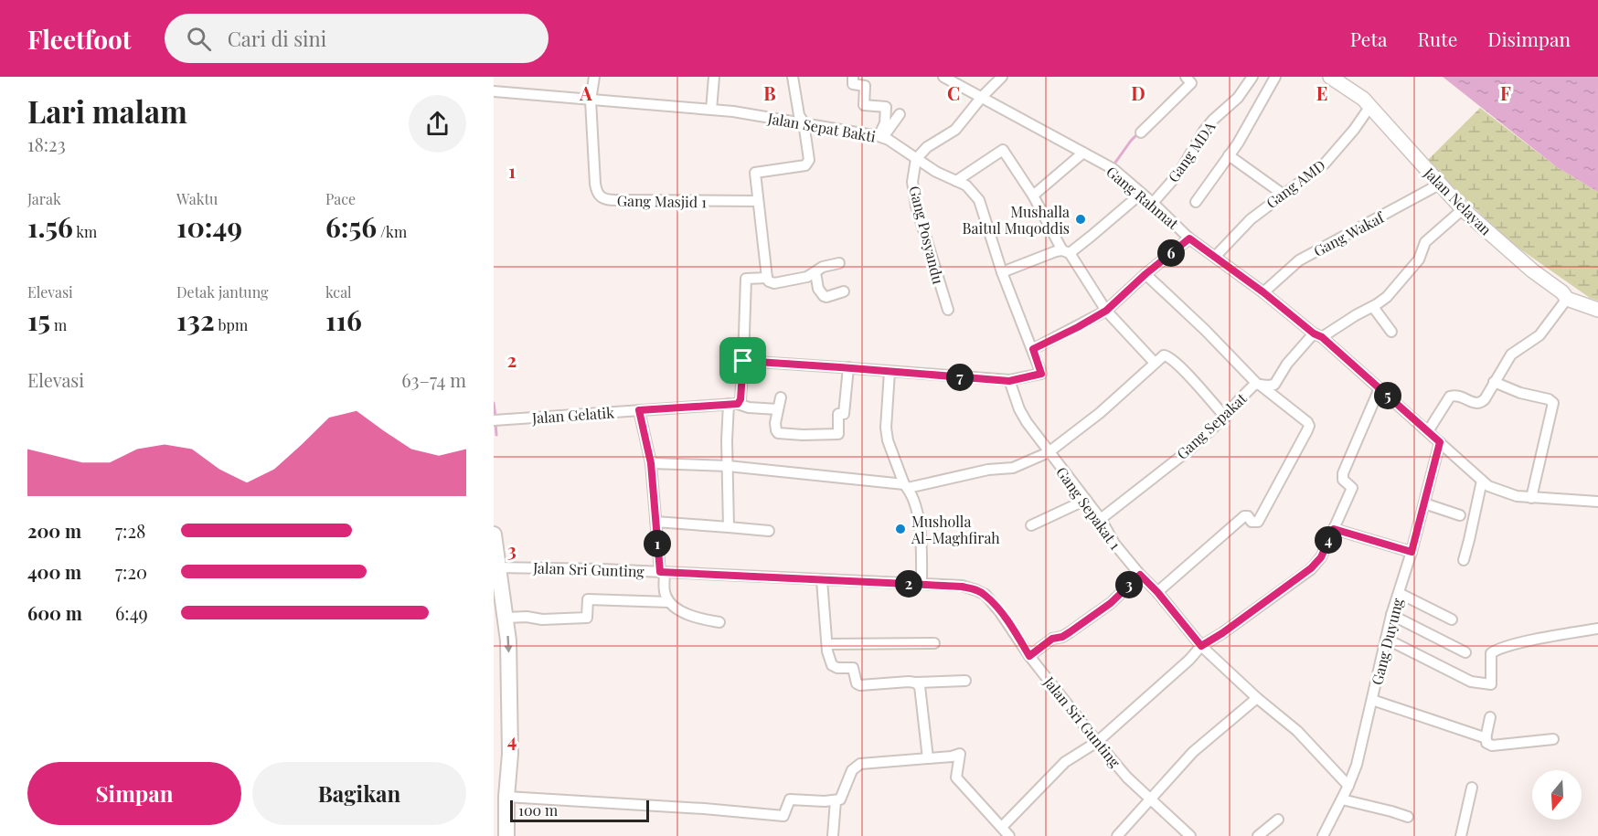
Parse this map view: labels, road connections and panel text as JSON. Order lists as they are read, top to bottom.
{
  "streets": {
    "main road": ["Jalan Nelayan"],
    "street": [
      "Jalan Sepat Bakti",
      "Gang MDA",
      "Gang AMD",
      "Gang Rahmat",
      "Gang Masjid 1",
      "Gang Wakaf",
      "Gang Posyandu",
      "Jalan Gelatik",
      "Gang Sepakat",
      "Gang Sepakat 1",
      "Jalan Sri Gunting",
      "Gang Duyung"
    ]
  },
  "crossings": [
    ["Jalan Sepat Bakti", "Gang Masjid 1"],
    ["Jalan Sepat Bakti", "Gang Posyandu"],
    ["Jalan Sepat Bakti", "Gang Sepakat 1"],
    ["Gang MDA", "Gang Rahmat"],
    ["Gang AMD", "Gang Rahmat"],
    ["Gang AMD", "Jalan Nelayan"],
    ["Gang Rahmat", "Gang Wakaf"],
    ["Gang Rahmat", "Gang Sepakat"],
    ["Gang Rahmat", "Gang Duyung"],
    ["Jalan Nelayan", "Gang Wakaf"],
    ["Jalan Nelayan", "Gang Sepakat"],
    ["Gang Sepakat", "Gang Sepakat 1"],
    ["Gang Sepakat 1", "Gang Duyung"]
  ],
  "places": ["Mushalla Baitul Muqoddis", "Musholla Al-Maghfirah"],
  "scale_bar": "100 m",
  "north": "bottom",
  "page": {
    "header": "Fleetfoot",
    "search": "Cari di sini",
    "nav": ["Peta", "Rute", "Disimpan"],
    "heading": ["Lari malam", "18:23"],
    "stats": [
      ["Jarak", "1.56 km"],
      ["Waktu", "10:49"],
      ["Pace", "6:56 /km"],
      ["Elevasi", "15 m"],
      ["Detak jantung", "132 bpm"],
      ["kcal", "116"]
    ],
    "pins": [
      "6",
      "7",
      "5",
      "4",
      "1",
      "2",
      "3"
    ],
    "chart": ["Elevasi", "63–74 m"],
    "list": [
      {
        "name": "200 m",
        "note": "7:28"
      },
      {
        "name": "400 m",
        "note": "7:20"
      },
      {
        "name": "600 m",
        "note": "6:49"
      }
    ],
    "buttons": ["Simpan", "Bagikan"],
    "scale": "100 m"
  },
  "grid": {
    "columns": [
      "A",
      "B",
      "C",
      "D",
      "E",
      "F"
    ],
    "rows": [
      "1",
      "2",
      "3",
      "4"
    ]
  }
}
